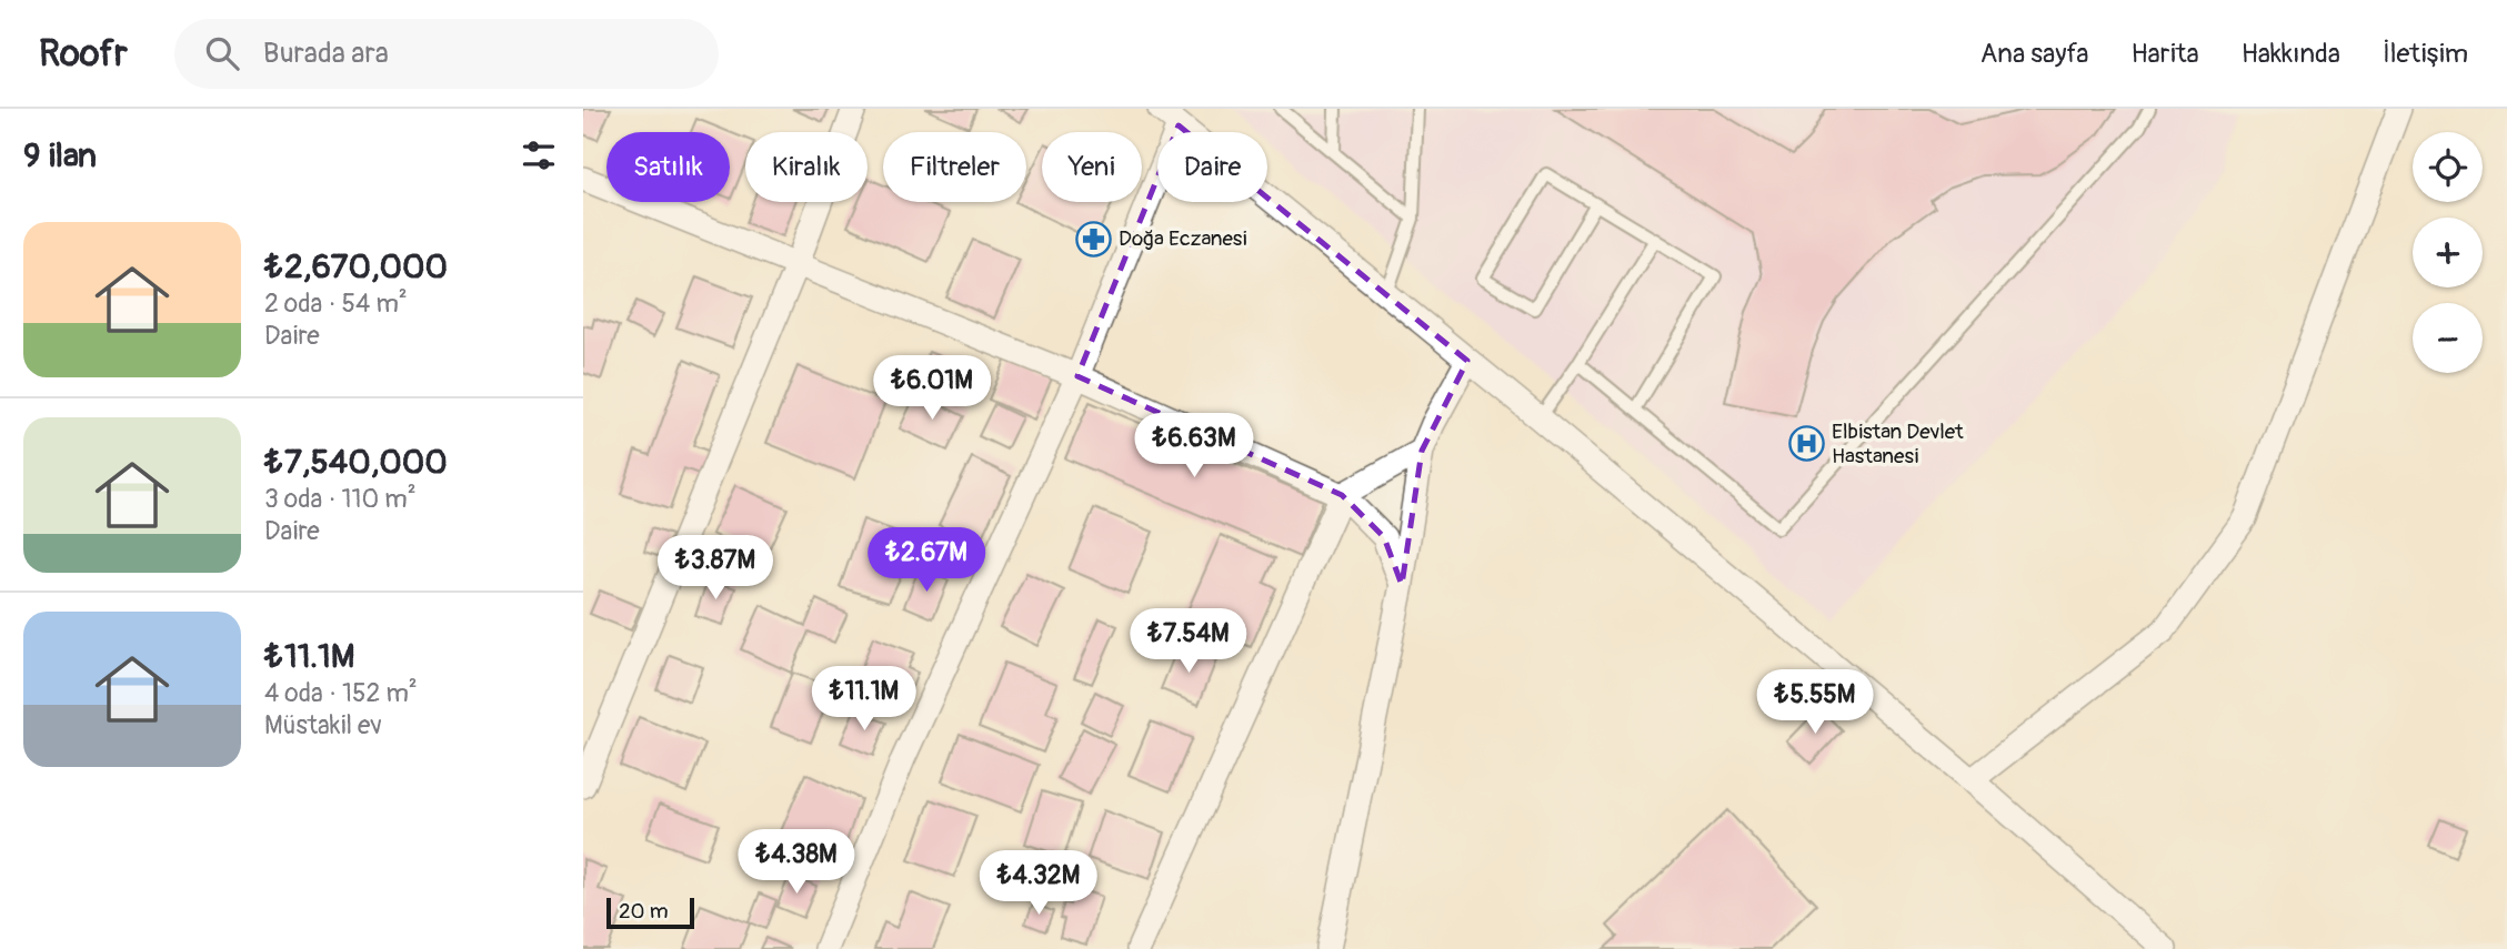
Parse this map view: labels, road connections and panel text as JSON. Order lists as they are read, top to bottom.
{
  "places": {
    "pharmacy": ["Doğa Eczanesi"],
    "hospital": ["Elbistan Devlet Hastanesi"]
  },
  "scale_bar": "20 m",
  "page": {
    "header": "Roofr",
    "search": "Burada ara",
    "nav": [
      "Ana sayfa",
      "Harita",
      "Hakkında",
      "İletişim"
    ],
    "heading": "9 ilan",
    "map_buttons": ["+", "−"],
    "chip": [
      "Satılık",
      "Kiralık",
      "Filtreler",
      "Yeni",
      "Daire"
    ],
    "list": [
      {
        "name": "₺2,670,000",
        "note": "2 oda · 54 m² · Daire"
      },
      {
        "name": "₺7,540,000",
        "note": "3 oda · 110 m² · Daire"
      },
      {
        "name": "₺11.1M",
        "note": "4 oda · 152 m² · Müstakil ev"
      }
    ],
    "price": [
      "₺6.01M",
      "₺6.63M",
      "₺2.67M",
      "₺3.87M",
      "₺7.54M",
      "₺11.1M",
      "₺5.55M",
      "₺4.38M",
      "₺4.32M"
    ],
    "scale": "20 m"
  }
}
